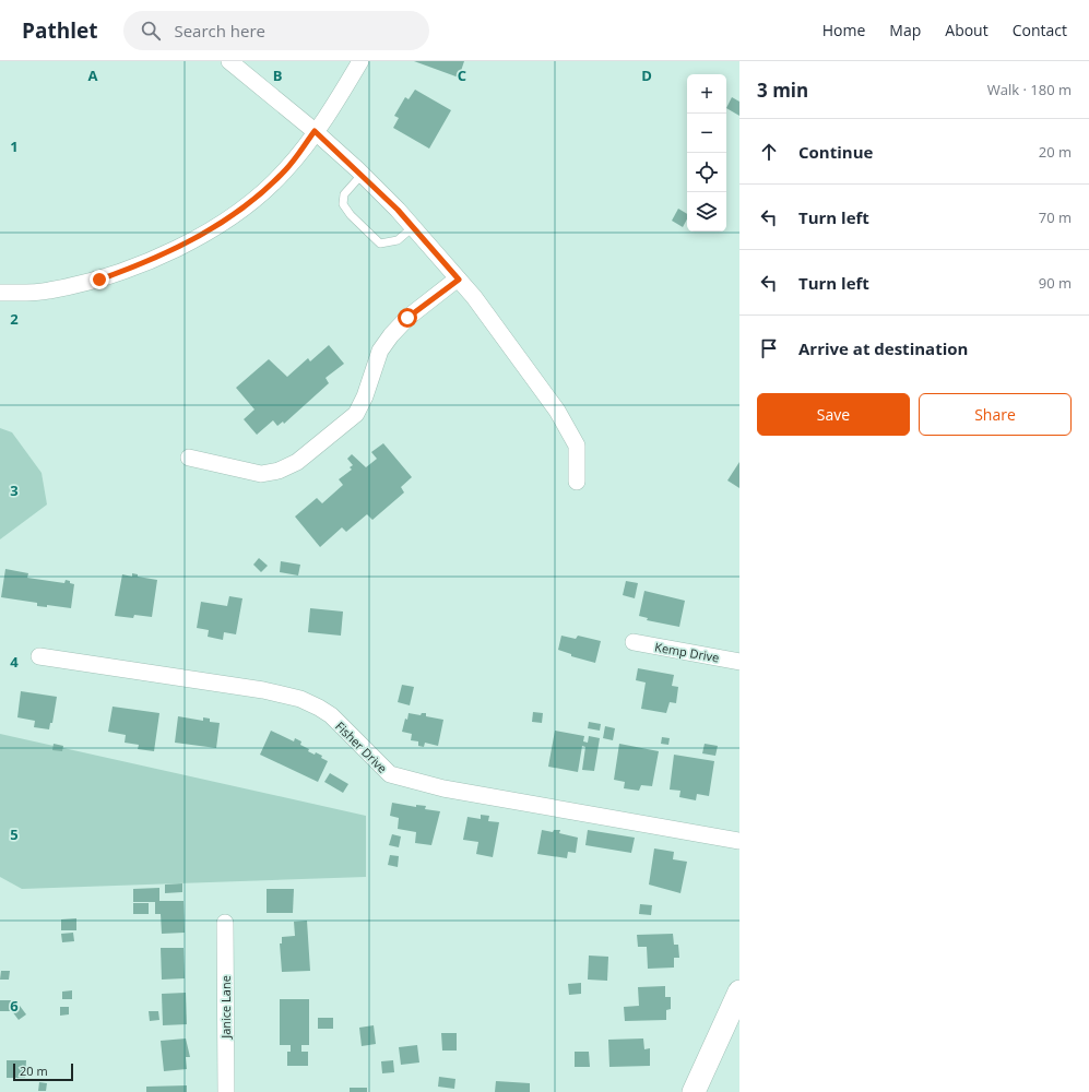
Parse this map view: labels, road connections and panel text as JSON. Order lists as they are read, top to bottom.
{
  "streets": {
    "street": ["Kemp Drive", "Fisher Drive", "Janice Lane"]
  },
  "scale_bar": "20 m",
  "page": {
    "header": "Pathlet",
    "search": "Search here",
    "nav": [
      "Home",
      "Map",
      "About",
      "Contact"
    ],
    "heading": ["3 min", "Walk · 180 m"],
    "map_buttons": ["+", "−"],
    "list": [
      ["Continue", "20 m"],
      ["Turn left", "70 m"],
      ["Turn left", "90 m"],
      "Arrive at destination"
    ],
    "buttons": ["Save", "Share"],
    "scale": "20 m"
  },
  "grid": {
    "columns": [
      "A",
      "B",
      "C",
      "D"
    ],
    "rows": [
      "1",
      "2",
      "3",
      "4",
      "5",
      "6"
    ]
  }
}
